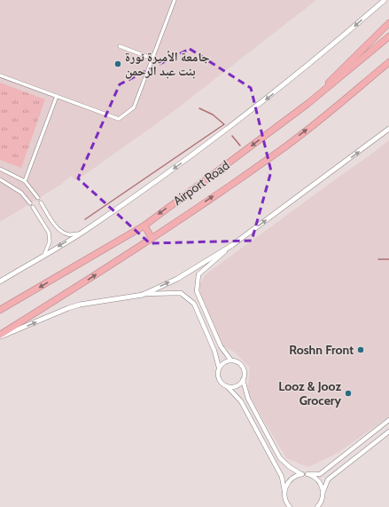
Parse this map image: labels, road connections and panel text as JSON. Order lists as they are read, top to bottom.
{
  "streets": {
    "highway": ["Airport Road"]
  },
  "places": ["جامعة الأميرة نورة بنت عبد الرحمن", "Roshn Front", "Looz & Jooz Grocery"]
}
